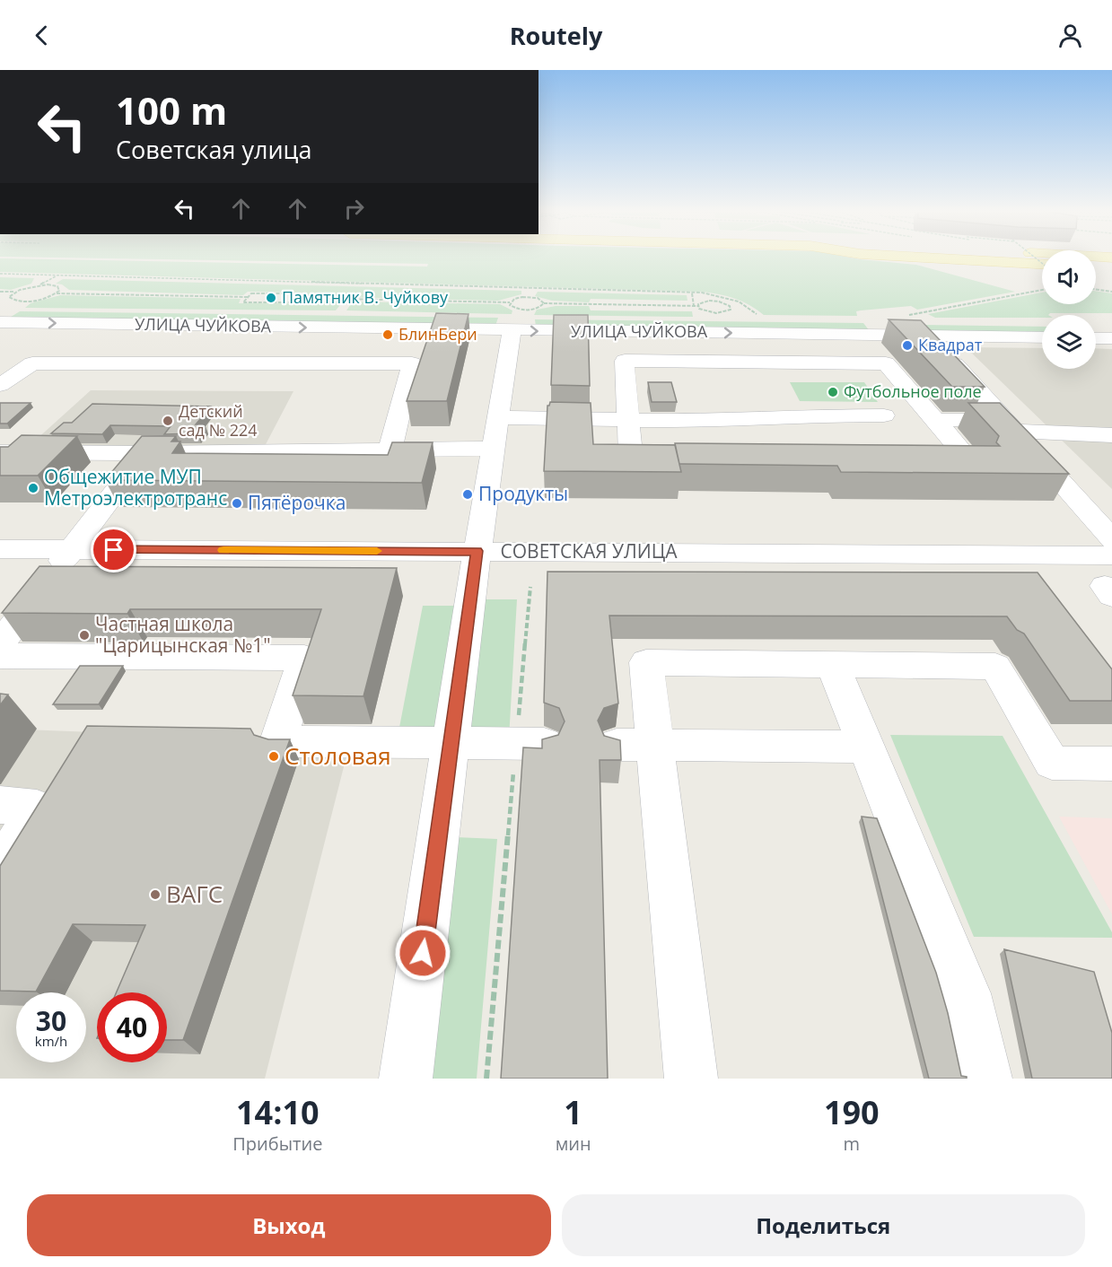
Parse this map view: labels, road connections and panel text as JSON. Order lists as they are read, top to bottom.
{
  "streets": {
    "street": ["УЛИЦА ЧУЙКОВА", "СОВЕТСКАЯ УЛИЦА"]
  },
  "places": [
    "Памятник В. Чуйкову",
    "БлинБери",
    "Квадрат",
    "Футбольное поле",
    "Детский сад № 224",
    "Общежитие МУП Метроэлектротранс",
    "Продукты",
    "Пятёрочка",
    "Частная школа \"Царицынская №1\"",
    "Столовая",
    "ВАГС"
  ],
  "page": {
    "header": "Routely",
    "turn": ["100 m", "Советская улица"],
    "speed": "30 km/h",
    "limit": "40",
    "eta": [
      "14:10",
      "Прибытие",
      "1",
      "мин",
      "190",
      "m"
    ],
    "buttons": ["Выход", "Поделиться"]
  }
}
